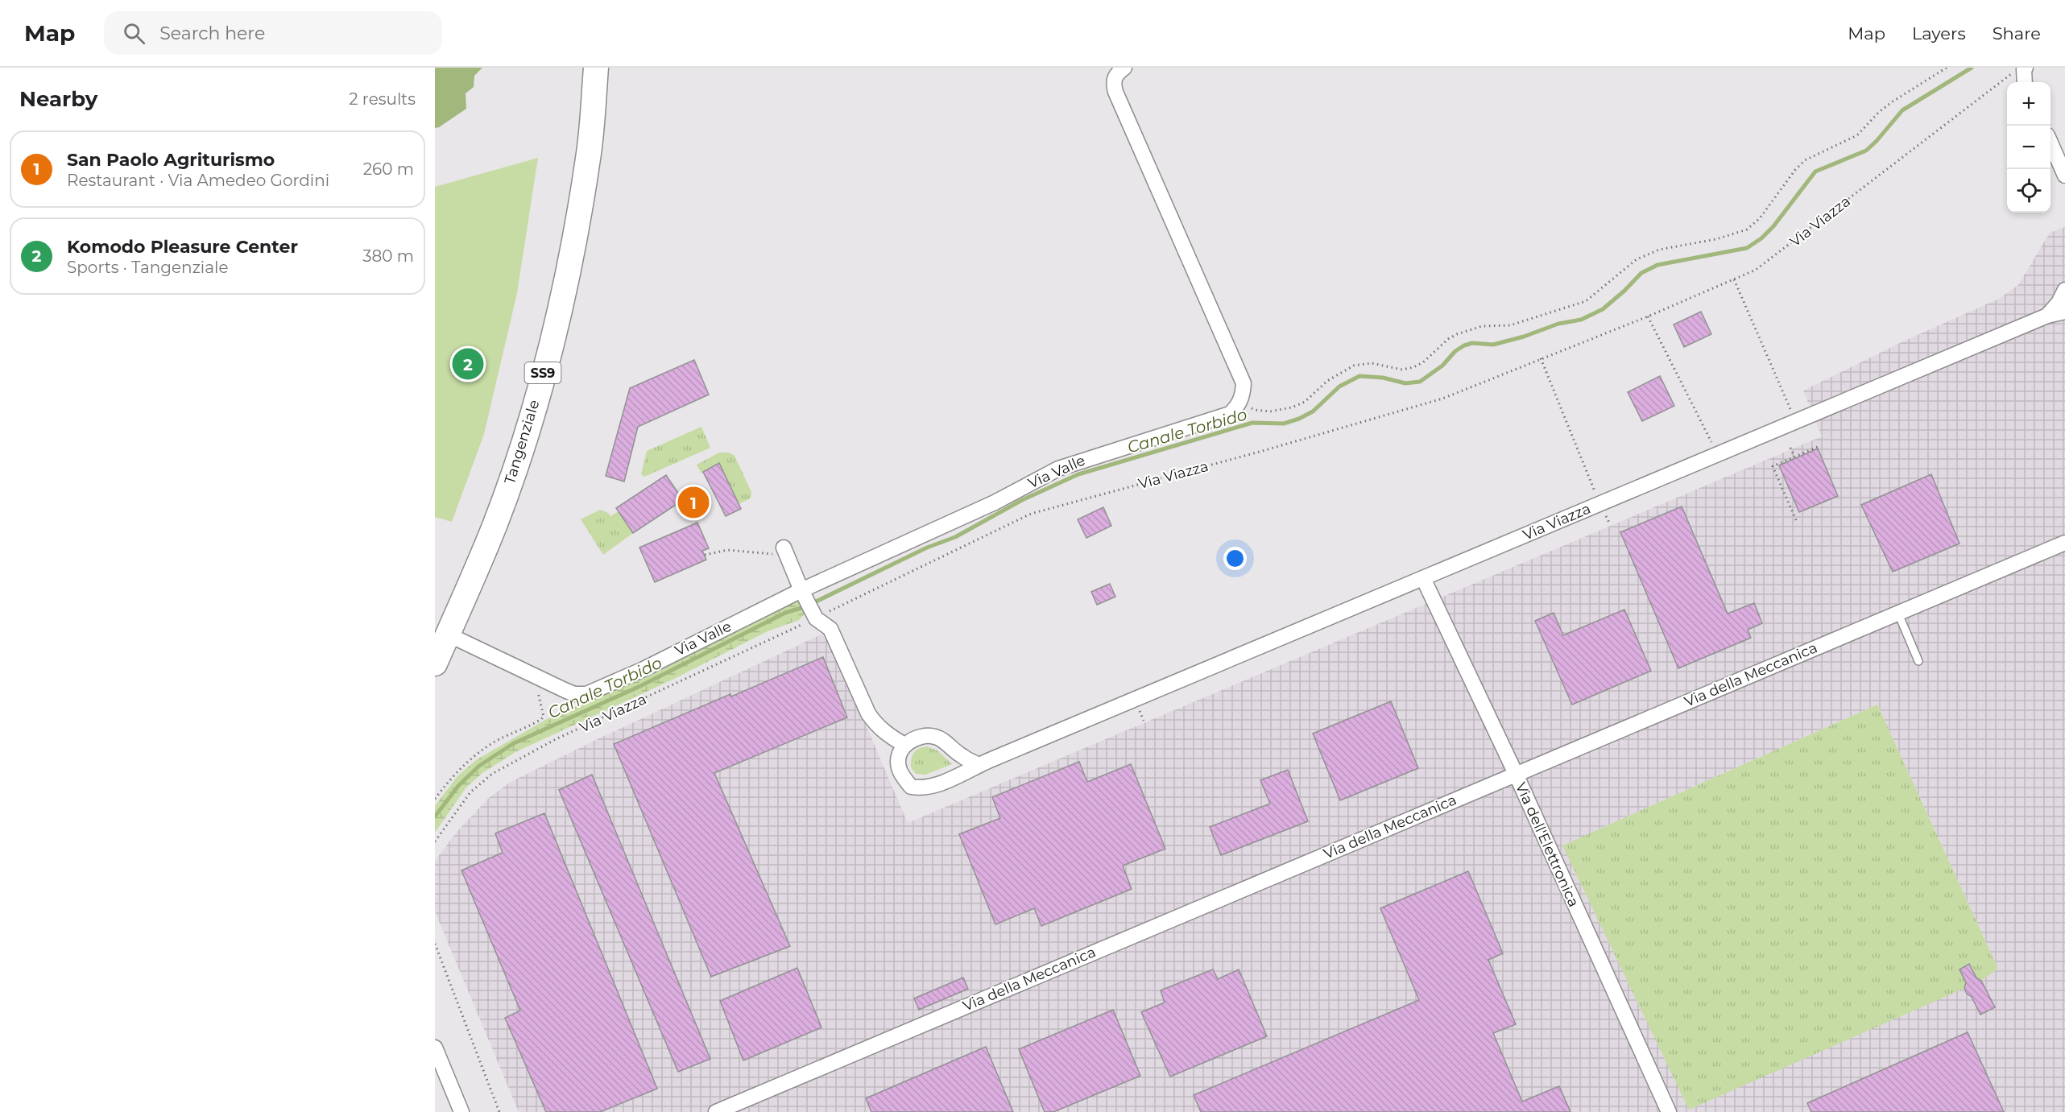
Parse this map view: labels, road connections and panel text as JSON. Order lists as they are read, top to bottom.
{
  "streets": {
    "main road": ["SS9", "Tangenziale"],
    "street": [
      "Via Viazza",
      "Via Valle",
      "Via della Meccanica",
      "Via dell'Elettronica"
    ]
  },
  "crossings": [
    ["Via Viazza", "Via dell'Elettronica"],
    ["Via della Meccanica", "Via dell'Elettronica"]
  ],
  "water": ["Canale Torbido"],
  "page": {
    "header": "Map",
    "search": "Search here",
    "nav": ["Map", "Layers", "Share"],
    "heading": ["Nearby", "2 results"],
    "map_buttons": ["+", "−"],
    "list": [
      {
        "mark": "1",
        "name": "San Paolo Agriturismo",
        "note": "Restaurant · Via Amedeo Gordini",
        "value": "260 m"
      },
      {
        "mark": "2",
        "name": "Komodo Pleasure Center",
        "note": "Sports · Tangenziale",
        "value": "380 m"
      }
    ],
    "pins": ["2", "1"]
  }
}
